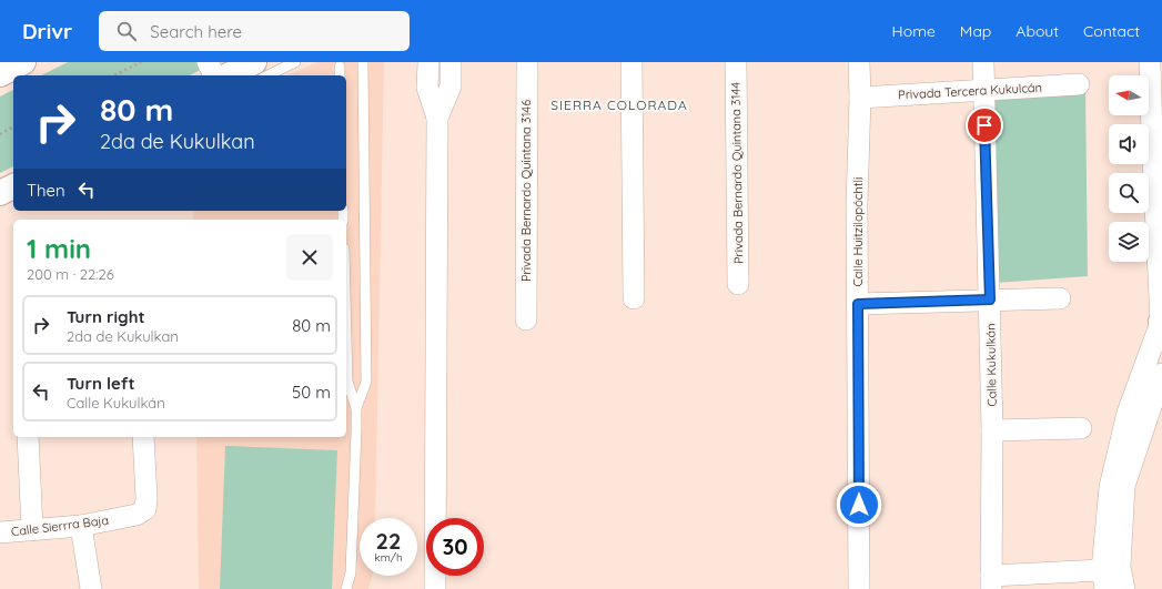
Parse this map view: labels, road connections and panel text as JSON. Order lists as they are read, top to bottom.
{
  "streets": {
    "street": [
      "Privada Tercera Kukulcán",
      "Privada Bernardo Quintana 3144",
      "Privada Bernardo Quintana 3146",
      "Calle Huitzilopóchtli",
      "Calle Kukulkán",
      "Calle Sierrra Baja"
    ]
  },
  "crossings": [
    ["Privada Tercera Kukulcán", "Calle Huitzilopóchtli"],
    ["Privada Tercera Kukulcán", "Calle Kukulkán"]
  ],
  "districts": ["SIERRA COLORADA"],
  "north": "left",
  "page": {
    "header": "Drivr",
    "search": "Search here",
    "nav": [
      "Home",
      "Map",
      "About",
      "Contact"
    ],
    "turn": ["80 m", "2da de Kukulkan"],
    "then": "Then",
    "heading": ["1 min", "200 m · 22:26"],
    "list": [
      {
        "name": "Turn right",
        "note": "2da de Kukulkan",
        "value": "80 m"
      },
      {
        "name": "Turn left",
        "note": "Calle Kukulkán",
        "value": "50 m"
      }
    ],
    "speed": "22 km/h",
    "limit": "30"
  }
}
